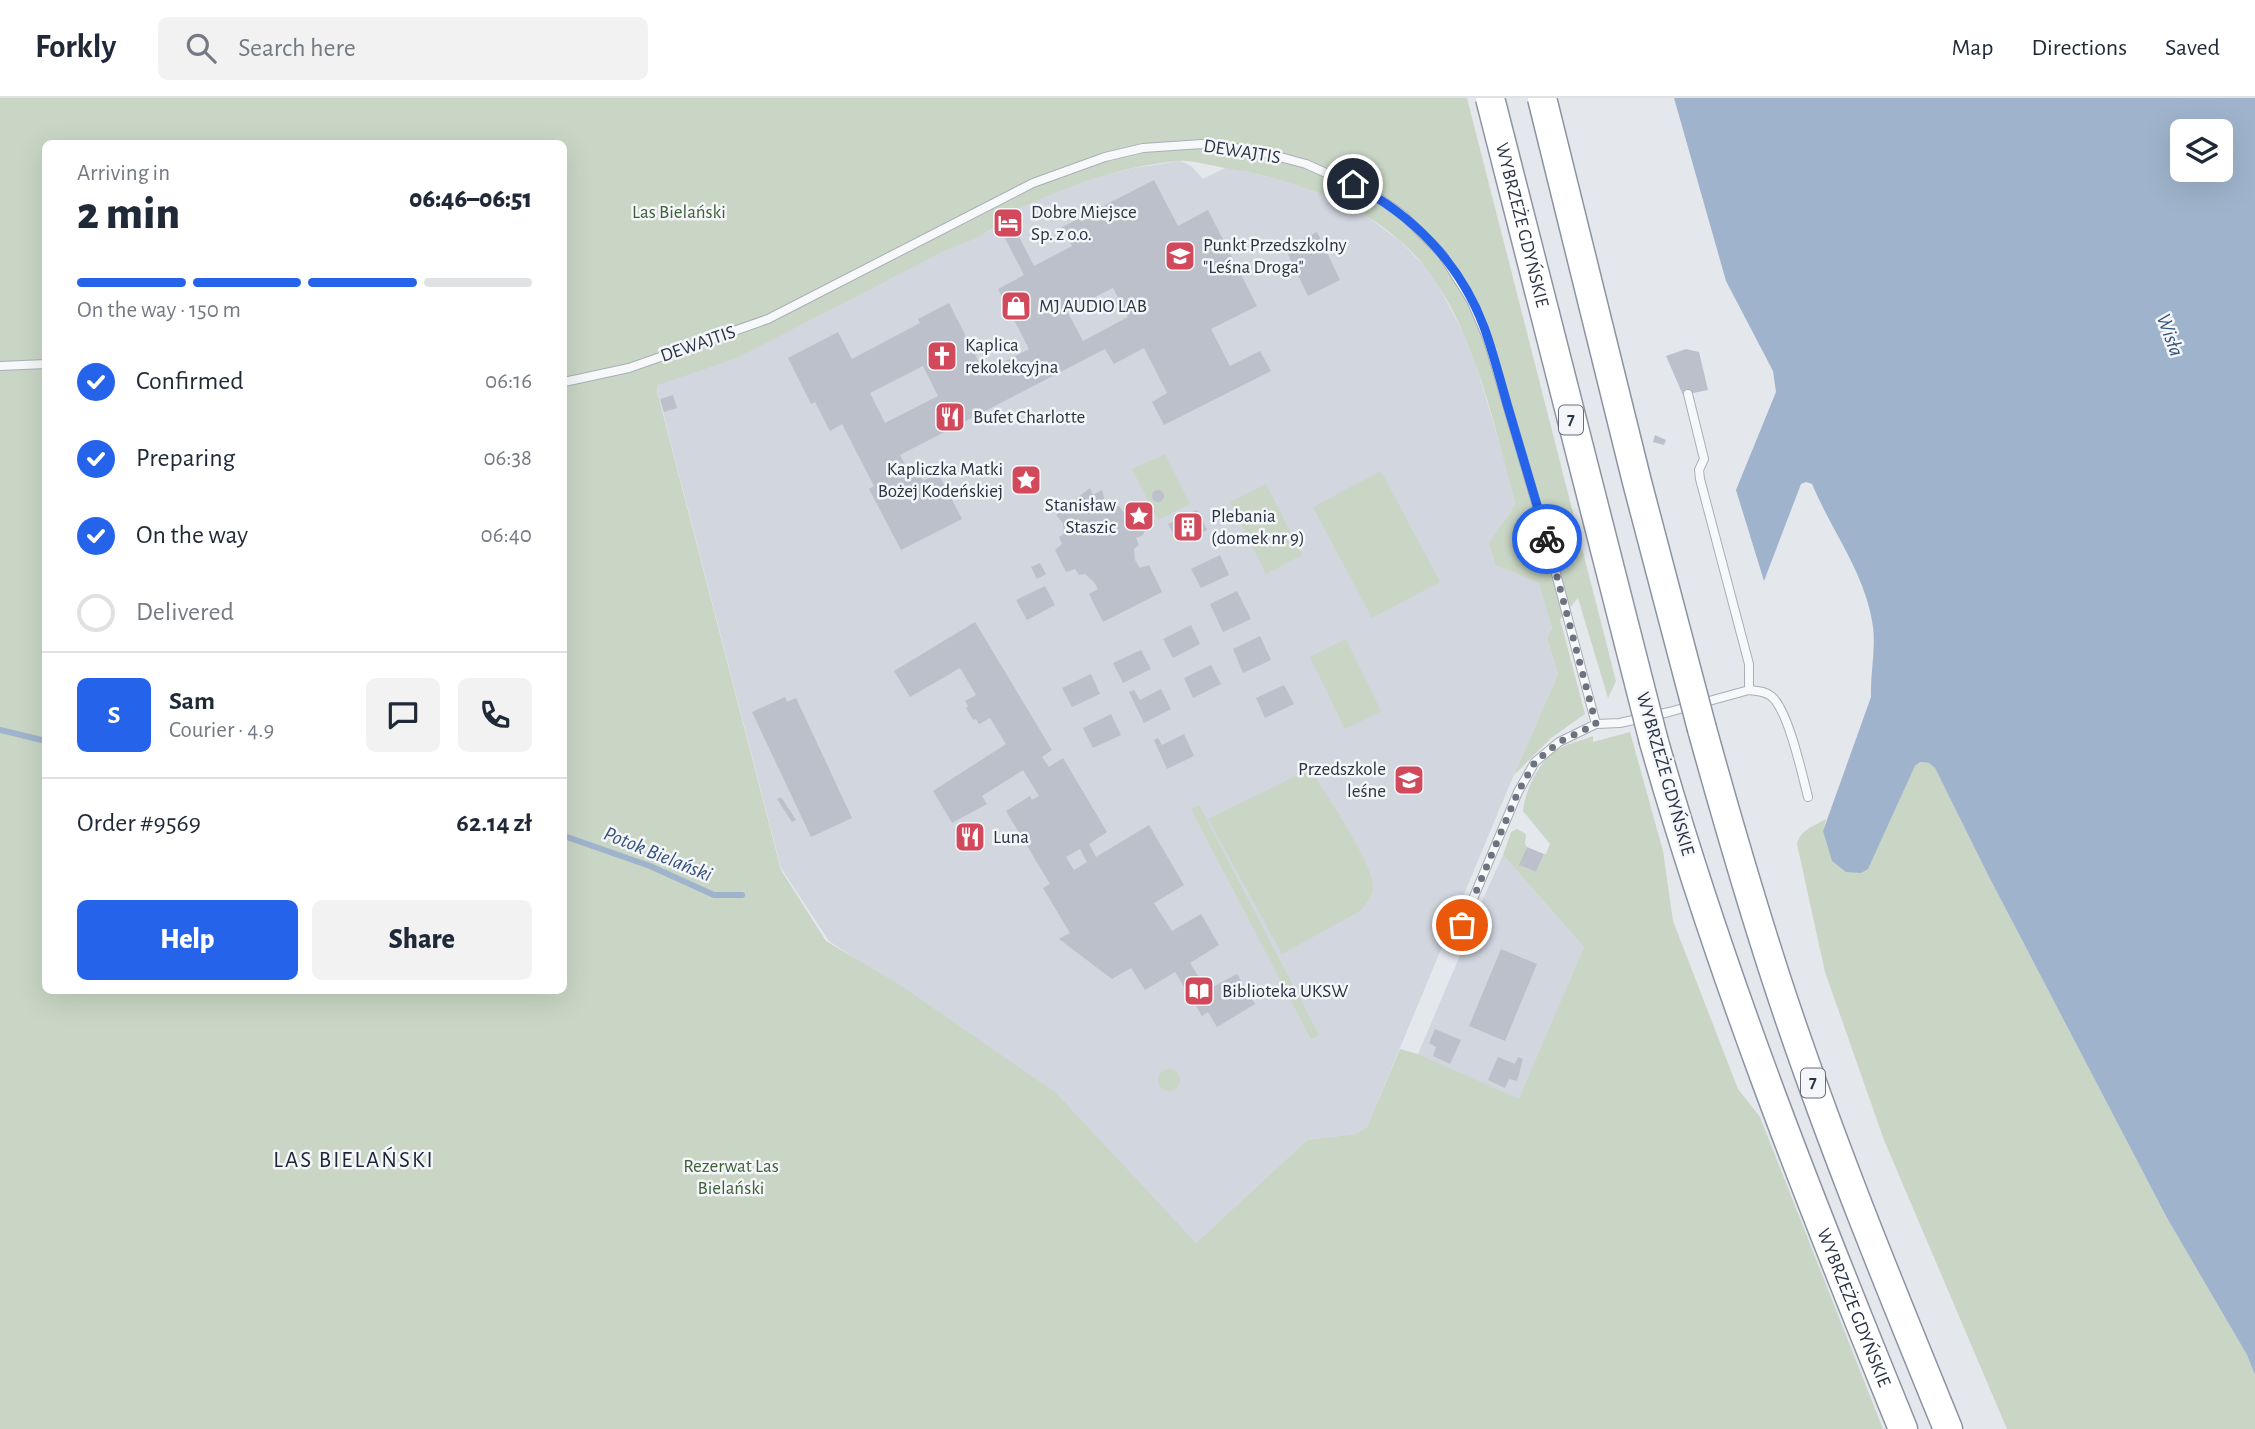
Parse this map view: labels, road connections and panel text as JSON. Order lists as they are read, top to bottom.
{
  "streets": {
    "highway": ["WYBRZEŻE GDYŃSKIE", "7"],
    "lane": ["DEWAJTIS"]
  },
  "districts": ["LAS BIELAŃSKI"],
  "water": ["Wisła", "Potok Bielański"],
  "parks": ["Las Bielański", "Rezerwat Las Bielański"],
  "places": {
    "hotel": ["Dobre Miejsce Sp. z o.o."],
    "school or university": ["Punkt Przedszkolny \"Leśna Droga\"", "Przedszkole leśne"],
    "shop": ["MJ AUDIO LAB"],
    "church": ["Kaplica rekolekcyjna"],
    "restaurant": ["Bufet Charlotte", "Luna"],
    "place": ["Kapliczka Matki Bożej Kodeńskiej", "Stanisław Staszic"],
    "building": ["Plebania (domek nr 9)"],
    "library": ["Biblioteka UKSW"]
  },
  "page": {
    "header": "Forkly",
    "search": "Search here",
    "nav": ["Map", "Directions", "Saved"],
    "heading": ["2 min", "Arriving in", "06:46–06:51"],
    "panel": [
      "Sam",
      "Courier · 4.9",
      "Order #9569",
      "62.14 zł"
    ],
    "bar": "On the way · 150 m",
    "list": [
      ["Confirmed", "06:16"],
      ["Preparing", "06:38"],
      ["On the way", "06:40"],
      "Delivered"
    ],
    "round": "S",
    "buttons": ["Help", "Share"]
  }
}
